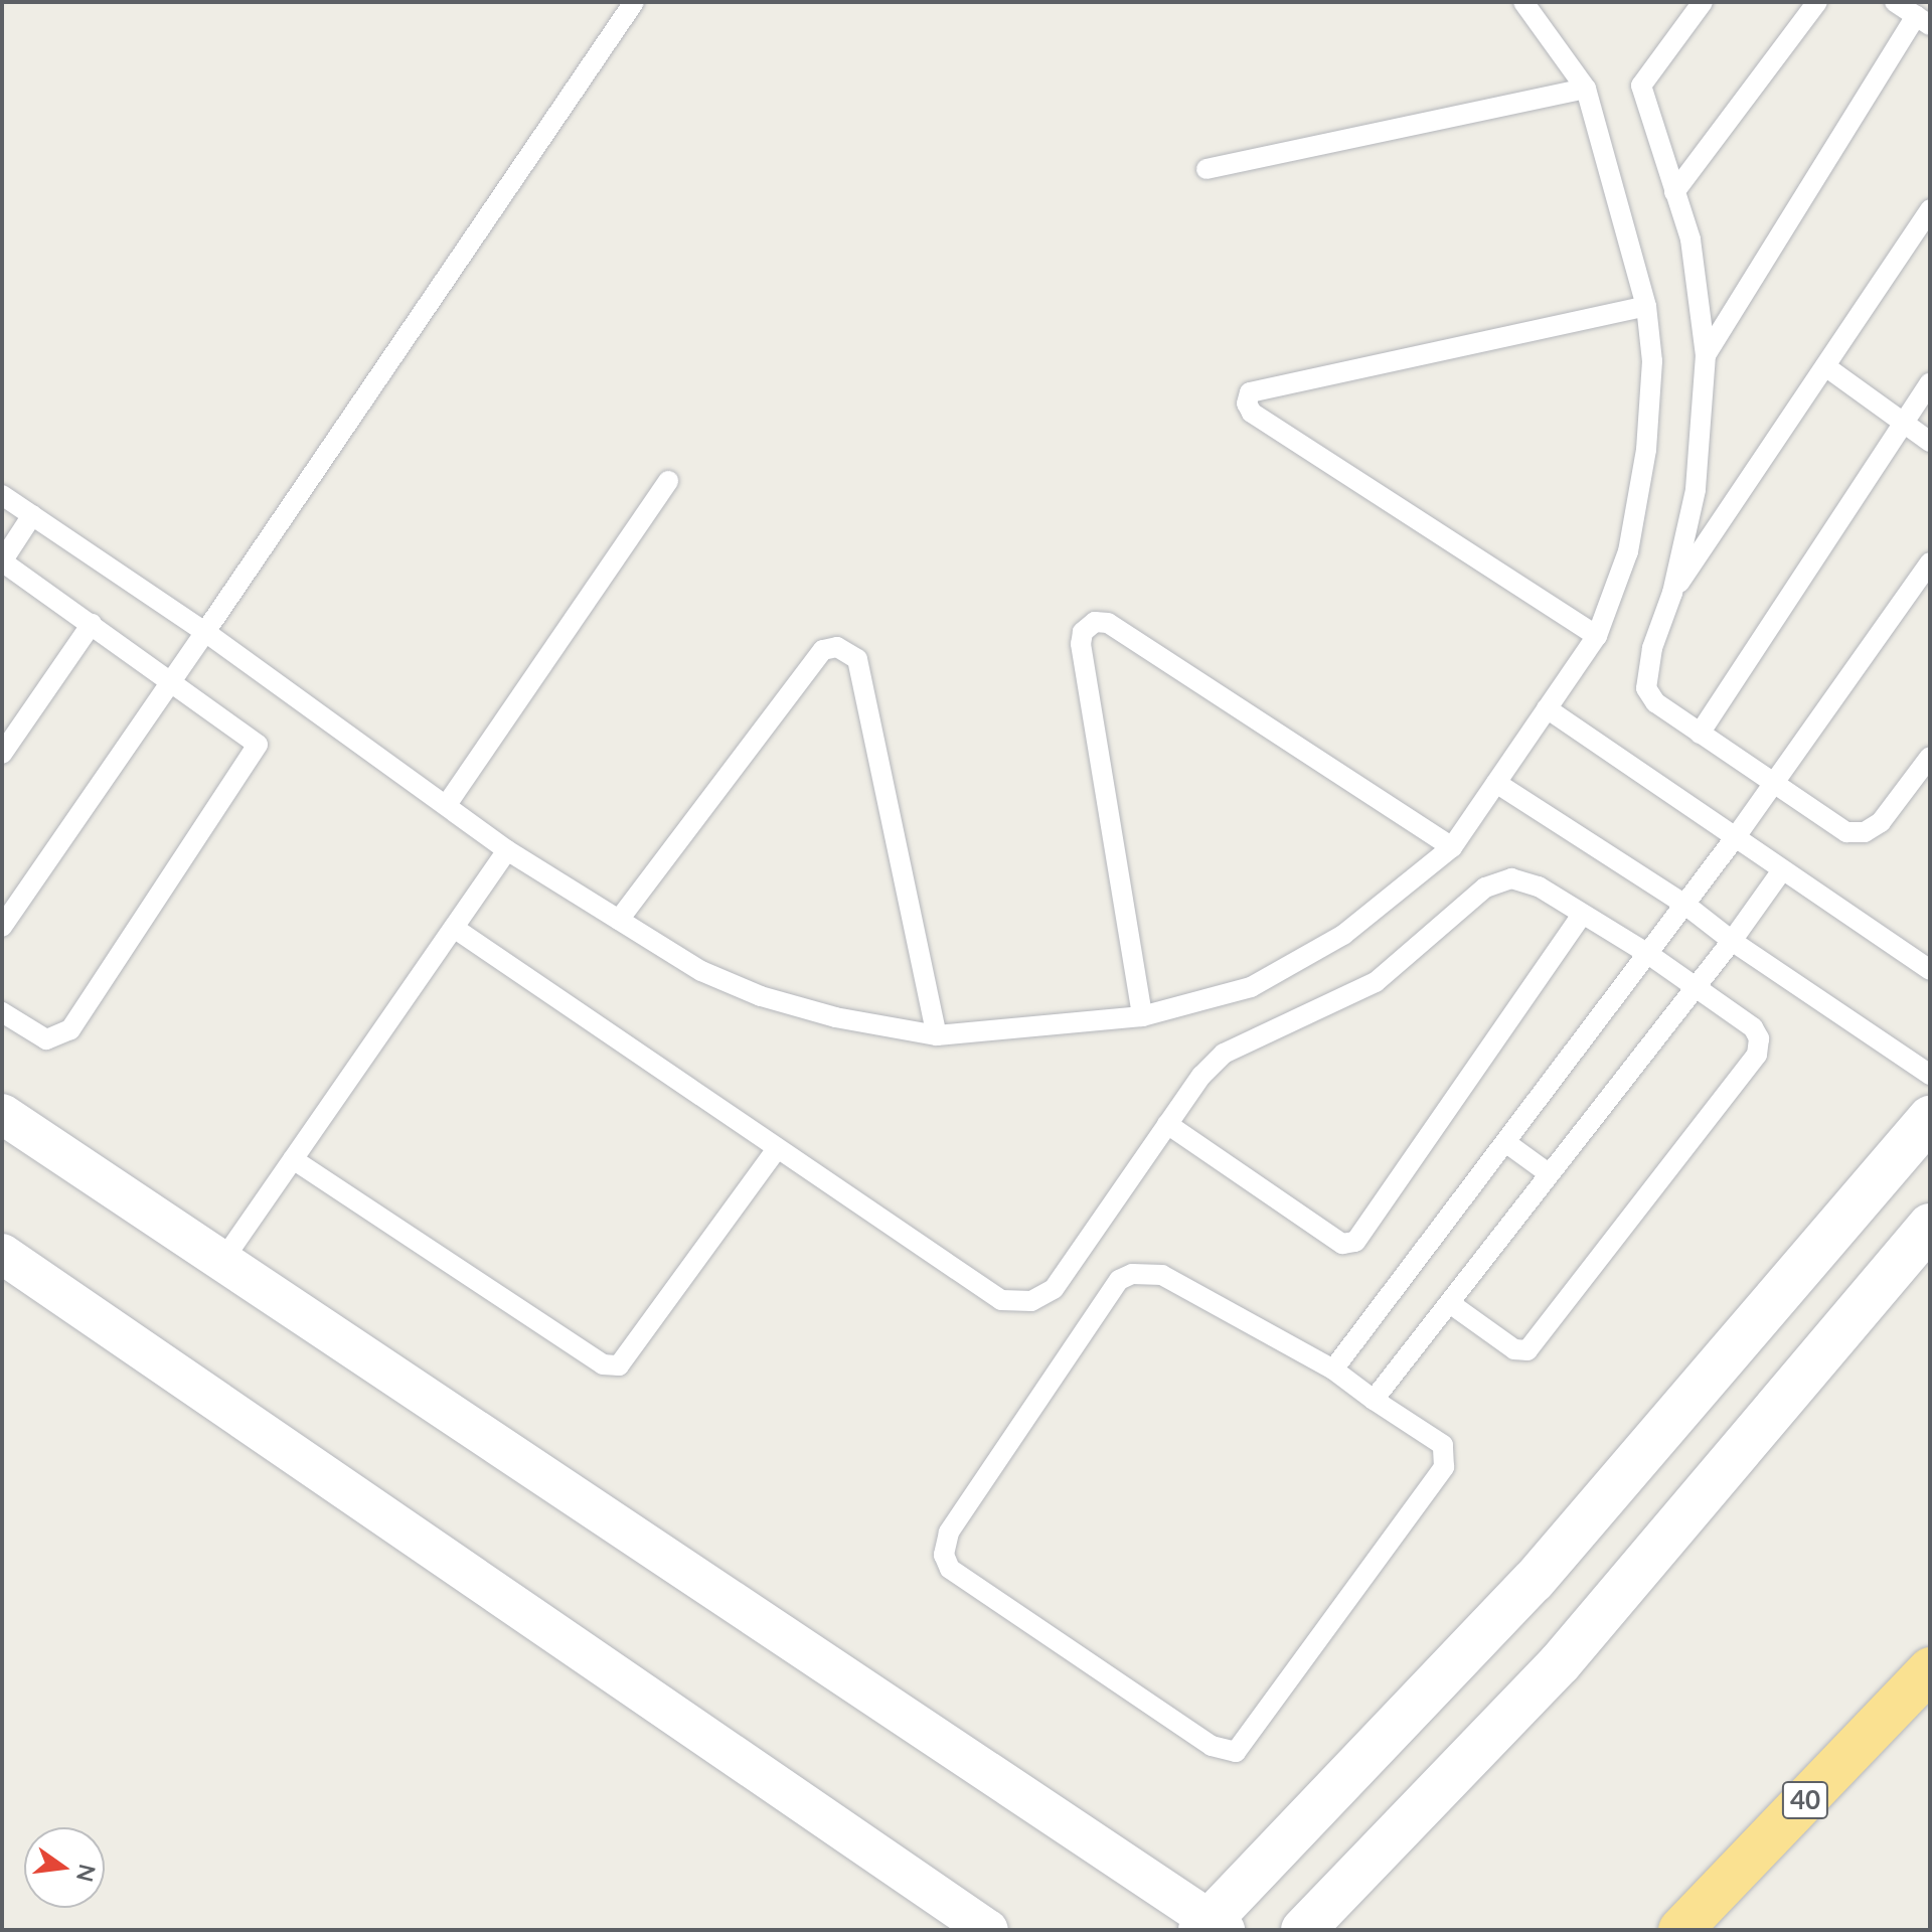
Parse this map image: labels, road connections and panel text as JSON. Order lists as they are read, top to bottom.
{
  "streets": {
    "highway": ["40"]
  },
  "north": "right"
}
